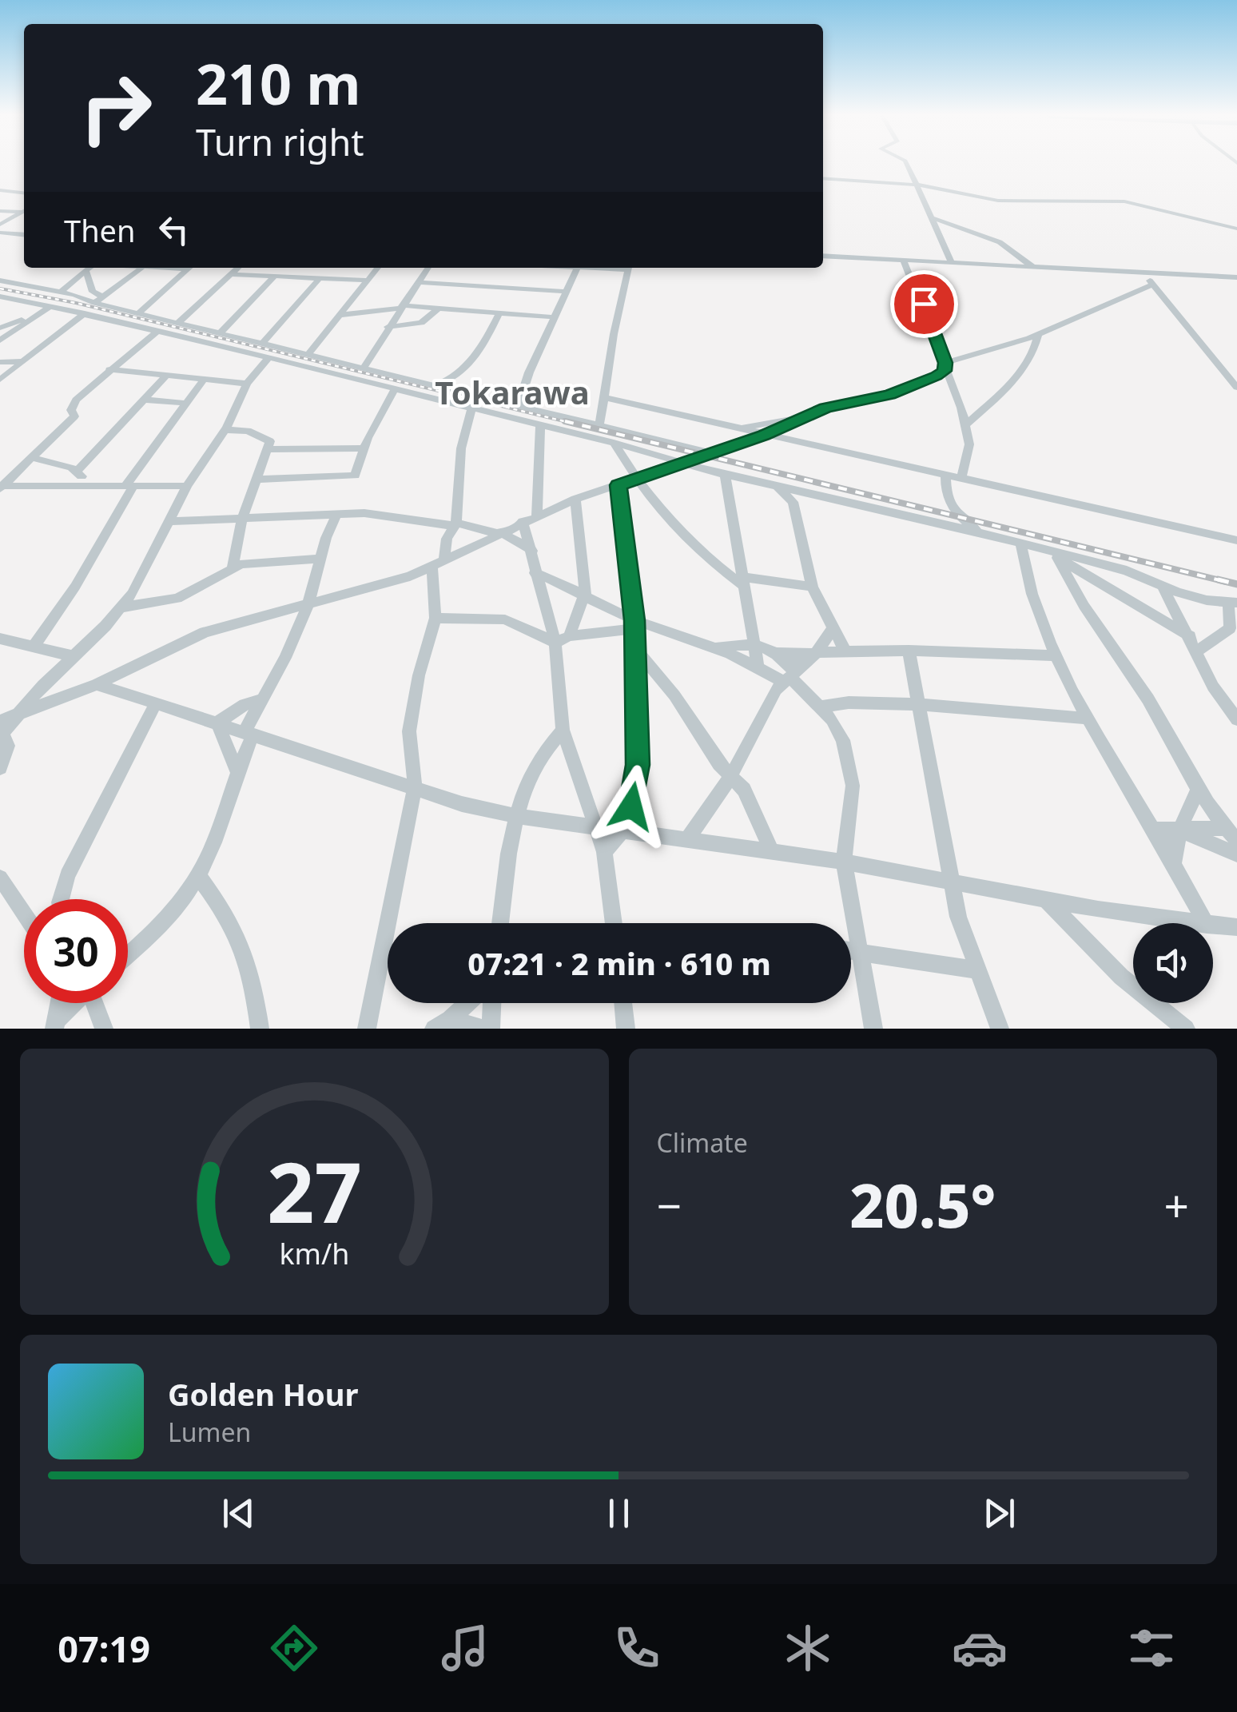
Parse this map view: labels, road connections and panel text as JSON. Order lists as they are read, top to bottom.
{
  "districts": ["Tokarawa"],
  "page": {
    "turn": ["210 m", "Turn right"],
    "then": "Then",
    "limit": "30",
    "trip": "07:21 · 2 min · 610 m",
    "tile": "Climate",
    "heat": ["−", "20.5°", "+"],
    "song": ["Golden Hour", "Lumen"],
    "tabs": "07:19",
    "gauge": ["27", "km/h"]
  }
}
